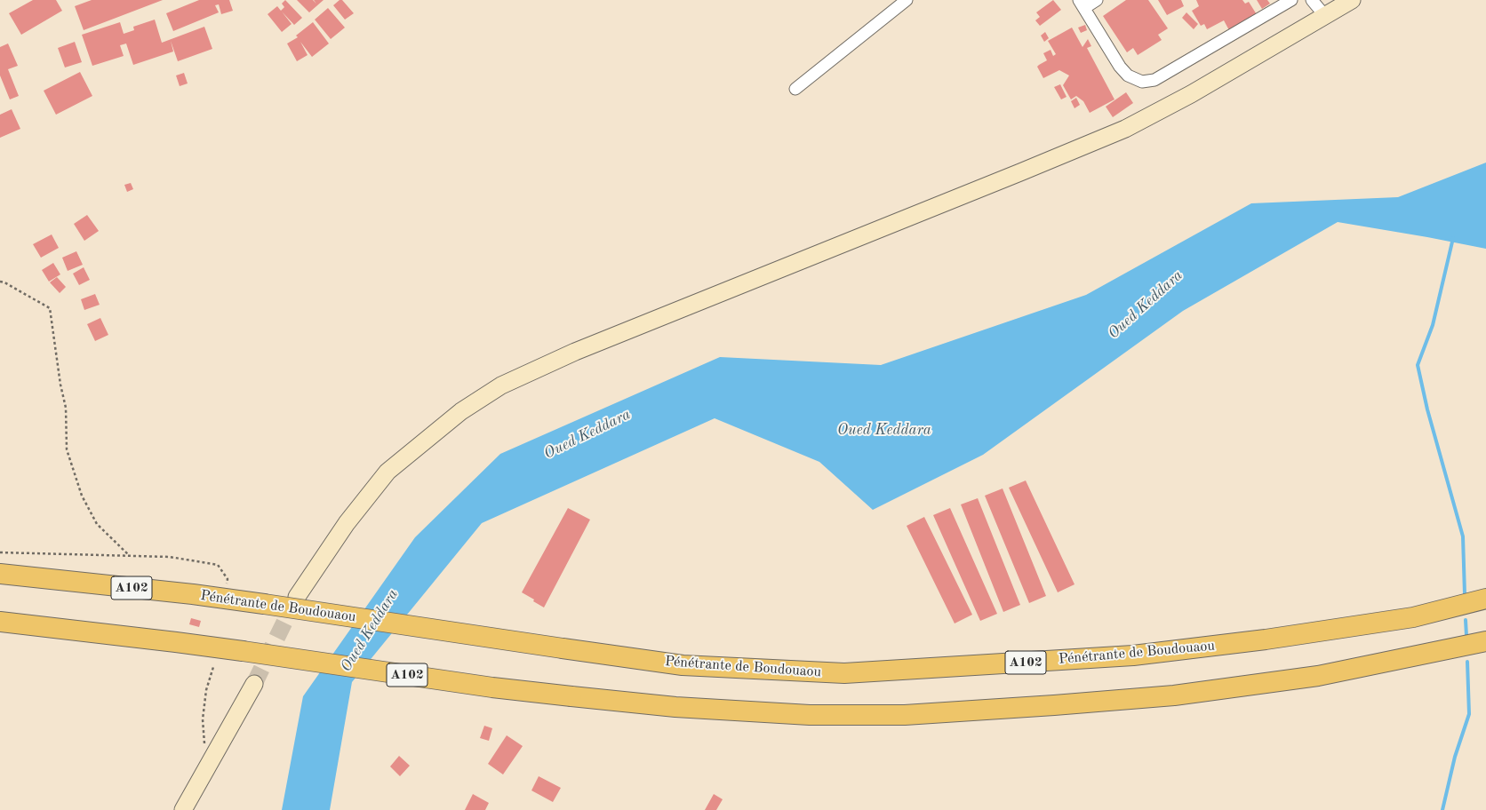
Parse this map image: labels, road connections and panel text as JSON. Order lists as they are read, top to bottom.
{
  "streets": {
    "highway": ["A102", "Pénétrante de Boudouaou"]
  },
  "water": ["Oued Keddara"]
}
